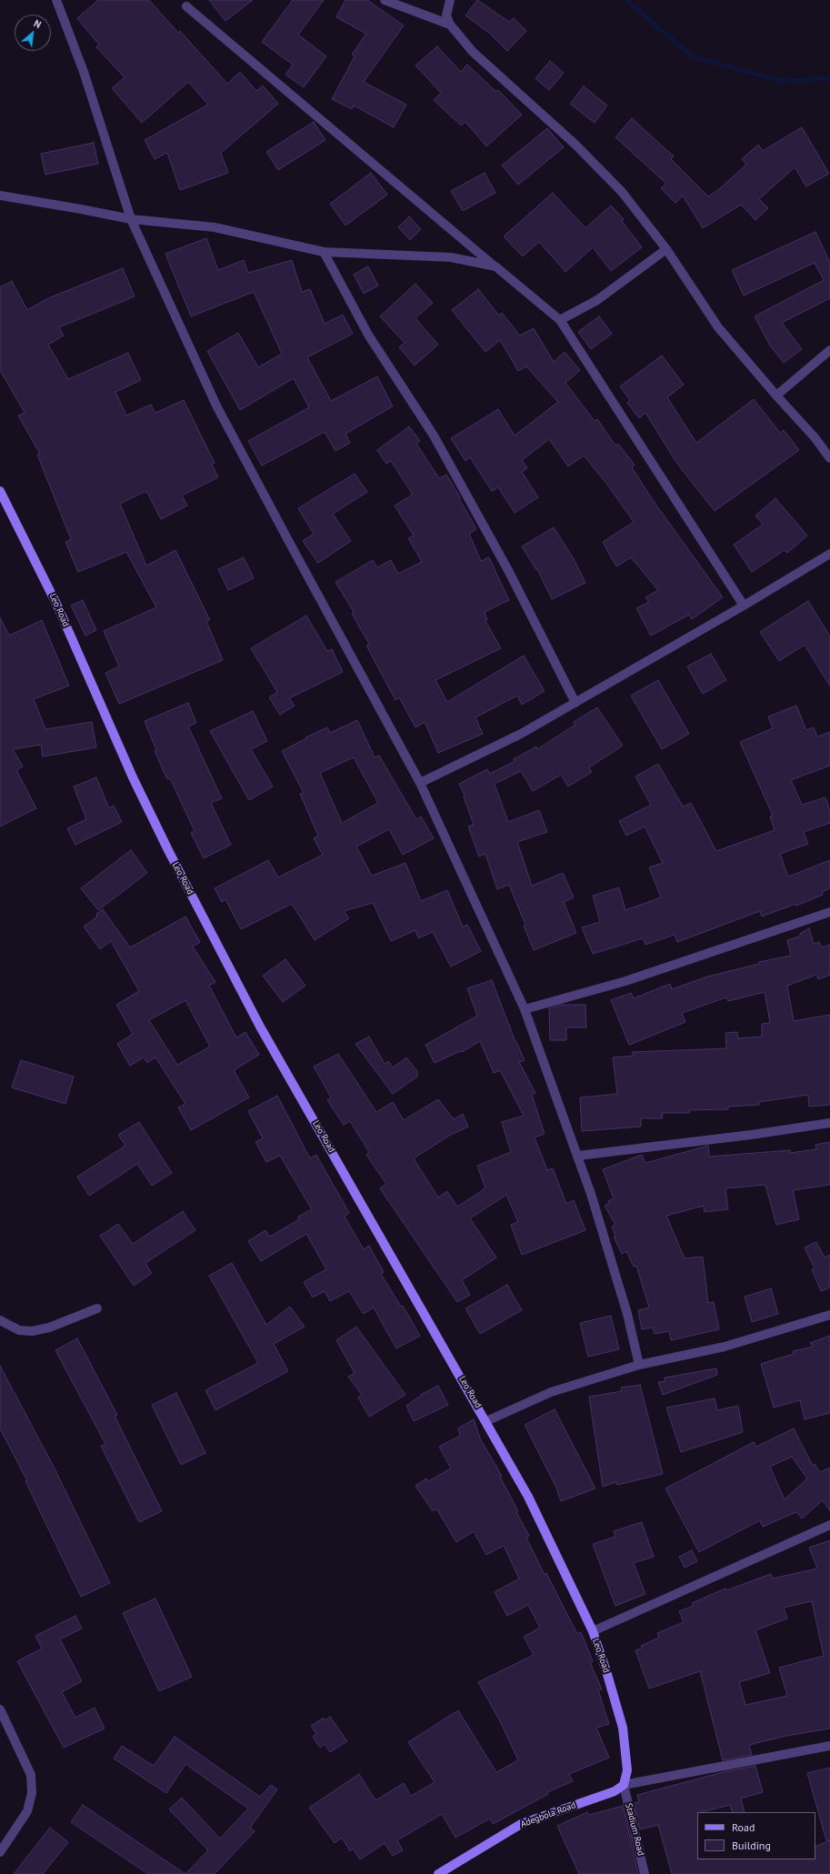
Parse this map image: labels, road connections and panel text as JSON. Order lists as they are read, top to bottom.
{
  "streets": {
    "street": ["Leo Road", "Adegbola Road", "Stadium Road"]
  },
  "crossings": [
    ["Leo Road", "Adegbola Road"],
    ["Leo Road", "Stadium Road"],
    ["Adegbola Road", "Stadium Road"]
  ],
  "legend": ["Road", "Building"],
  "north": "top right"
}
